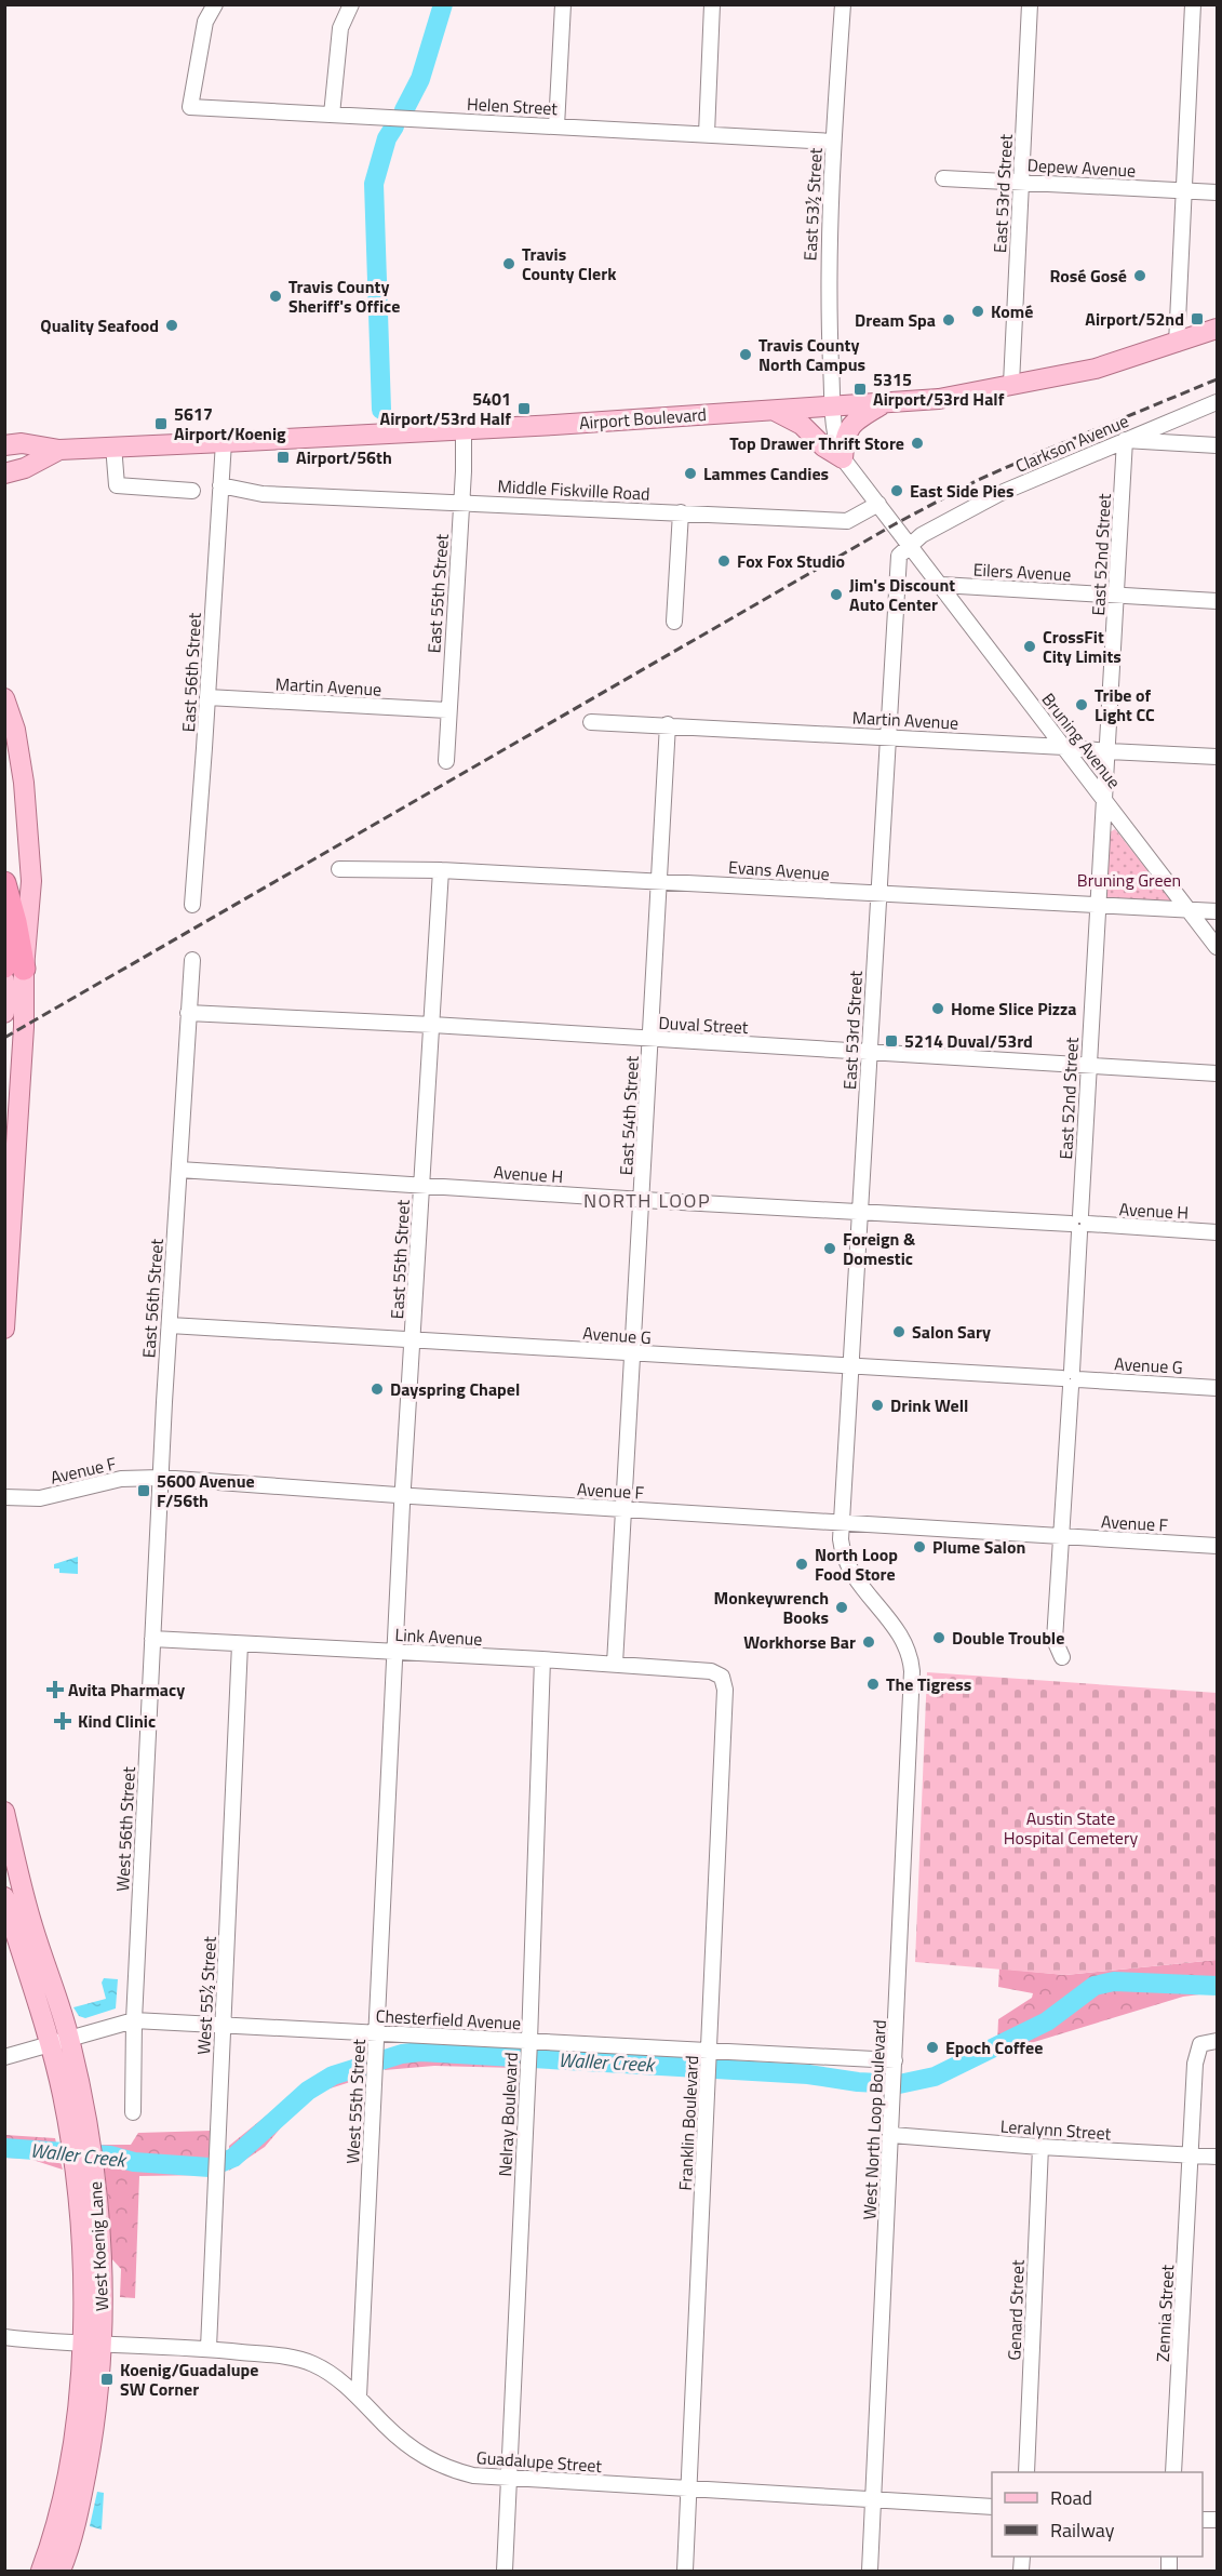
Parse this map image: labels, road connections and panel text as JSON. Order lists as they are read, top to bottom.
{
  "streets": {
    "main road": ["Airport Boulevard", "West Koenig Lane"],
    "street": [
      "Helen Street",
      "Depew Avenue",
      "East 53rd Street",
      "East 53½ Street",
      "Clarkson Avenue",
      "Middle Fiskville Road",
      "East 52nd Street",
      "Eilers Avenue",
      "East 55th Street",
      "East 56th Street",
      "Martin Avenue",
      "Bruning Avenue",
      "Evans Avenue",
      "Duval Street",
      "East 54th Street",
      "Avenue H",
      "Avenue G",
      "Avenue F",
      "Link Avenue",
      "West 56th Street",
      "West 55½ Street",
      "Chesterfield Avenue",
      "West 55th Street",
      "Nelray Boulevard",
      "West North Loop Boulevard",
      "Franklin Boulevard",
      "Leralynn Street",
      "Genard Street",
      "Zennia Street",
      "Guadalupe Street"
    ]
  },
  "crossings": [
    ["Helen Street", "East 53½ Street"],
    ["Depew Avenue", "East 53rd Street"],
    ["East 53rd Street", "Airport Boulevard"],
    ["East 53rd Street", "Clarkson Avenue"],
    ["East 53rd Street", "Martin Avenue"],
    ["East 53rd Street", "Bruning Avenue"],
    ["East 53rd Street", "Evans Avenue"],
    ["East 53rd Street", "Duval Street"],
    ["East 53rd Street", "Avenue H"],
    ["East 53rd Street", "Avenue G"],
    ["East 53rd Street", "Avenue F"],
    ["East 53rd Street", "West North Loop Boulevard"],
    ["East 53½ Street", "Airport Boulevard"],
    ["Airport Boulevard", "East 55th Street"],
    ["Airport Boulevard", "East 56th Street"],
    ["Clarkson Avenue", "East 52nd Street"],
    ["Clarkson Avenue", "Bruning Avenue"],
    ["Middle Fiskville Road", "East 55th Street"],
    ["Middle Fiskville Road", "East 56th Street"],
    ["Middle Fiskville Road", "Bruning Avenue"],
    ["East 52nd Street", "Eilers Avenue"],
    ["East 52nd Street", "Martin Avenue"],
    ["East 52nd Street", "Bruning Avenue"],
    ["East 52nd Street", "Evans Avenue"],
    ["East 52nd Street", "Duval Street"],
    ["East 52nd Street", "Avenue H"],
    ["East 52nd Street", "Avenue G"],
    ["East 52nd Street", "Avenue F"],
    ["Eilers Avenue", "Bruning Avenue"],
    ["East 55th Street", "Martin Avenue"],
    ["East 55th Street", "Evans Avenue"],
    ["East 55th Street", "Duval Street"],
    ["East 55th Street", "Avenue H"],
    ["East 55th Street", "Avenue G"],
    ["East 55th Street", "Avenue F"],
    ["East 55th Street", "Link Avenue"],
    ["East 55th Street", "West 55th Street"],
    ["East 56th Street", "Martin Avenue"],
    ["East 56th Street", "Duval Street"],
    ["East 56th Street", "Avenue H"],
    ["East 56th Street", "Avenue G"],
    ["East 56th Street", "Avenue F"],
    ["East 56th Street", "Link Avenue"],
    ["East 56th Street", "West 56th Street"],
    ["Martin Avenue", "Bruning Avenue"],
    ["Martin Avenue", "East 54th Street"],
    ["Bruning Avenue", "Evans Avenue"],
    ["Evans Avenue", "East 54th Street"],
    ["Duval Street", "East 54th Street"],
    ["East 54th Street", "Avenue H"],
    ["East 54th Street", "Avenue G"],
    ["East 54th Street", "Avenue F"],
    ["East 54th Street", "Link Avenue"],
    ["Avenue F", "West North Loop Boulevard"],
    ["Link Avenue", "West 56th Street"],
    ["Link Avenue", "West 55½ Street"],
    ["Link Avenue", "West 55th Street"],
    ["Link Avenue", "Nelray Boulevard"],
    ["Link Avenue", "Franklin Boulevard"],
    ["West 56th Street", "Chesterfield Avenue"],
    ["West 55½ Street", "Chesterfield Avenue"],
    ["West 55½ Street", "Guadalupe Street"],
    ["Chesterfield Avenue", "West 55th Street"],
    ["Chesterfield Avenue", "Nelray Boulevard"],
    ["Chesterfield Avenue", "West North Loop Boulevard"],
    ["Chesterfield Avenue", "Franklin Boulevard"],
    ["Chesterfield Avenue", "West Koenig Lane"],
    ["West 55th Street", "Guadalupe Street"],
    ["Nelray Boulevard", "Guadalupe Street"],
    ["West North Loop Boulevard", "Leralynn Street"],
    ["West North Loop Boulevard", "Guadalupe Street"],
    ["Franklin Boulevard", "Guadalupe Street"],
    ["Leralynn Street", "Genard Street"],
    ["Leralynn Street", "Zennia Street"],
    ["West Koenig Lane", "Guadalupe Street"]
  ],
  "districts": ["NORTH LOOP"],
  "water": ["Waller Creek"],
  "parks": ["Bruning Green", "Austin State Hospital Cemetery"],
  "places": {
    "other": [
      "Travis County Clerk",
      "Rosé Gosé",
      "Travis County Sheriff's Office",
      "Komé",
      "Dream Spa",
      "Quality Seafood",
      "Travis County North Campus",
      "Top Drawer Thrift Store",
      "Lammes Candies",
      "East Side Pies",
      "Fox Fox Studio",
      "Jim's Discount Auto Center",
      "CrossFit City Limits",
      "Tribe of Light CC",
      "Home Slice Pizza",
      "Foreign & Domestic",
      "Salon Sary",
      "Dayspring Chapel",
      "Drink Well",
      "Plume Salon",
      "North Loop Food Store",
      "Monkeywrench Books",
      "Double Trouble",
      "Workhorse Bar",
      "The Tigress",
      "Epoch Coffee"
    ],
    "transit": [
      "Airport/52nd",
      "5315 Airport/53rd Half",
      "5401 Airport/53rd Half",
      "5617 Airport/Koenig",
      "Airport/56th",
      "5214 Duval/53rd",
      "5600 Avenue F/56th",
      "Koenig/Guadalupe SW Corner"
    ],
    "health": ["Avita Pharmacy", "Kind Clinic"]
  },
  "legend": ["Road", "Railway"]
}
